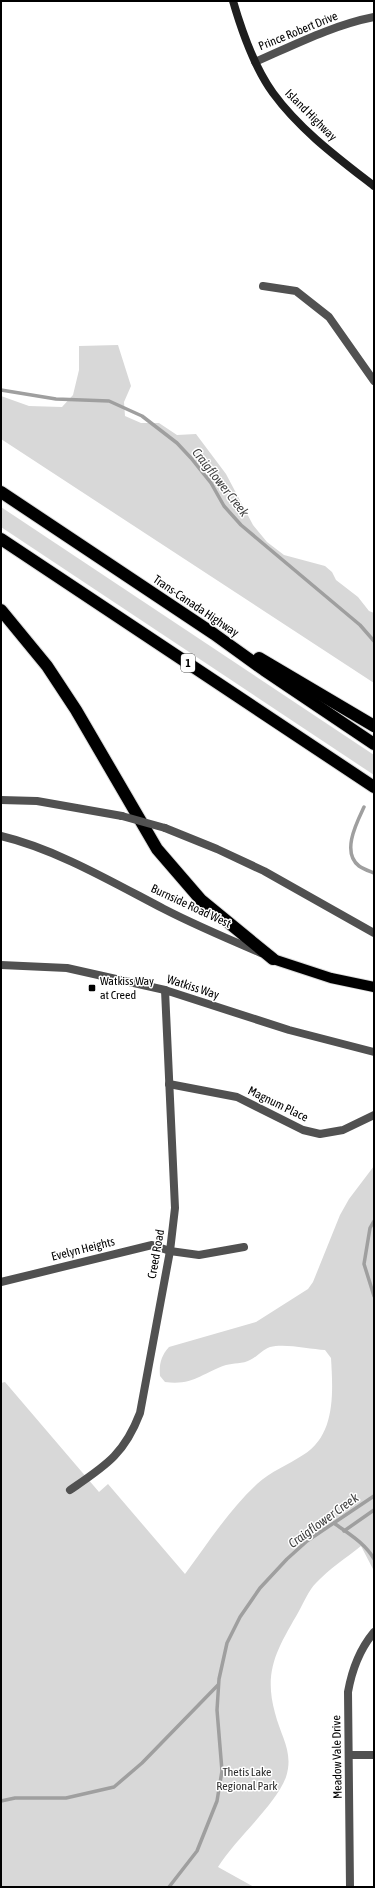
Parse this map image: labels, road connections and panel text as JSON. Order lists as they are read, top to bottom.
{
  "streets": {
    "highway": ["Trans-Canada Highway", "1"],
    "main road": ["Island Highway", "Burnside Road West"],
    "street": [
      "Prince Robert Drive",
      "Watkiss Way",
      "Magnum Place",
      "Evelyn Heights",
      "Creed Road",
      "Meadow Vale Drive"
    ]
  },
  "crossings": [
    ["Prince Robert Drive", "Island Highway"],
    ["Watkiss Way", "Creed Road"],
    ["Magnum Place", "Creed Road"],
    ["Evelyn Heights", "Creed Road"]
  ],
  "water": ["Craigflower Creek"],
  "parks": ["Thetis Lake Regional Park"],
  "places": {
    "transit": ["Watkiss Way at Creed"]
  }
}
